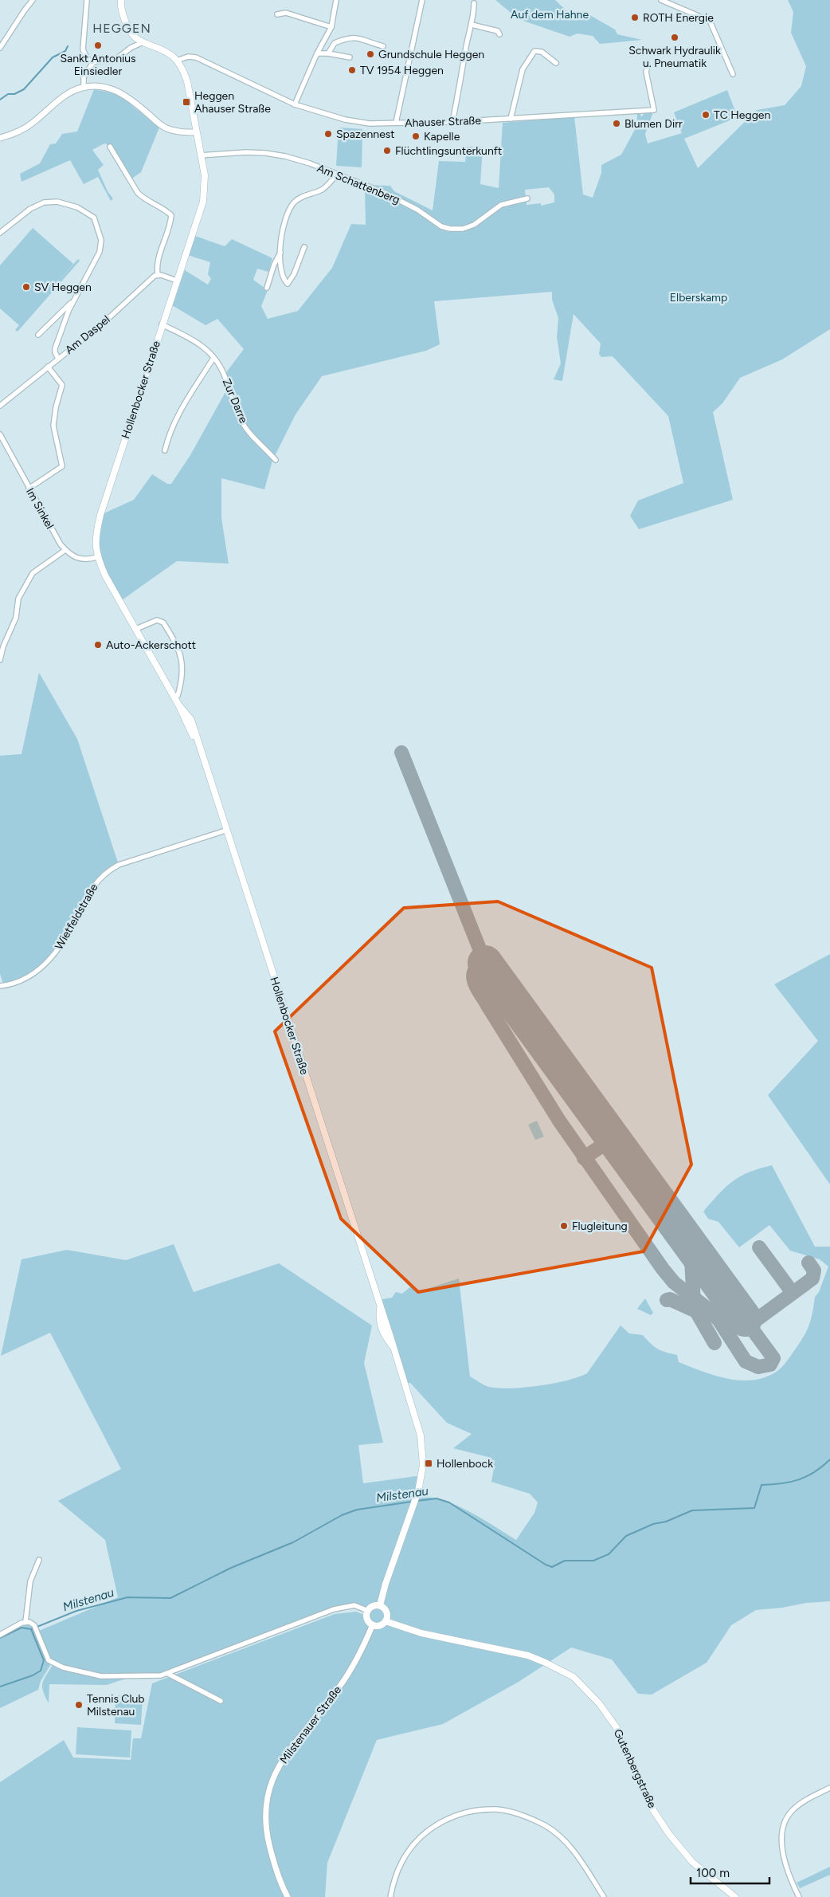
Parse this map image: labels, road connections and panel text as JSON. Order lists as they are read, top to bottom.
{
  "streets": {
    "main road": ["Hollenbocker Straße", "Gutenbergstraße"],
    "street": [
      "Ahauser Straße",
      "Am Schattenberg",
      "Am Daspel",
      "Zur Darre",
      "Im Sinkel",
      "Wietfeldstraße",
      "Milstenauer Straße"
    ]
  },
  "crossings": [
    ["Ahauser Straße", "Hollenbocker Straße"],
    ["Am Schattenberg", "Hollenbocker Straße"],
    ["Hollenbocker Straße", "Zur Darre"],
    ["Hollenbocker Straße", "Im Sinkel"],
    ["Hollenbocker Straße", "Wietfeldstraße"],
    ["Hollenbocker Straße", "Milstenauer Straße"],
    ["Hollenbocker Straße", "Gutenbergstraße"],
    ["Milstenauer Straße", "Gutenbergstraße"]
  ],
  "districts": ["HEGGEN"],
  "water": ["Milstenau"],
  "parks": ["Auf dem Hahne", "Elberskamp"],
  "places": {
    "other": [
      "ROTH Energie",
      "Schwark Hydraulik u. Pneumatik",
      "Sankt Antonius Einsiedler",
      "Grundschule Heggen",
      "TV 1954 Heggen",
      "TC Heggen",
      "Blumen Dirr",
      "Spazennest",
      "Kapelle",
      "Flüchtlingsunterkunft",
      "SV Heggen",
      "Auto-Ackerschott",
      "Flugleitung",
      "Tennis Club Milstenau"
    ],
    "transit": ["Heggen Ahauser Straße", "Hollenbock"]
  },
  "scale_bar": "100 m"
}
